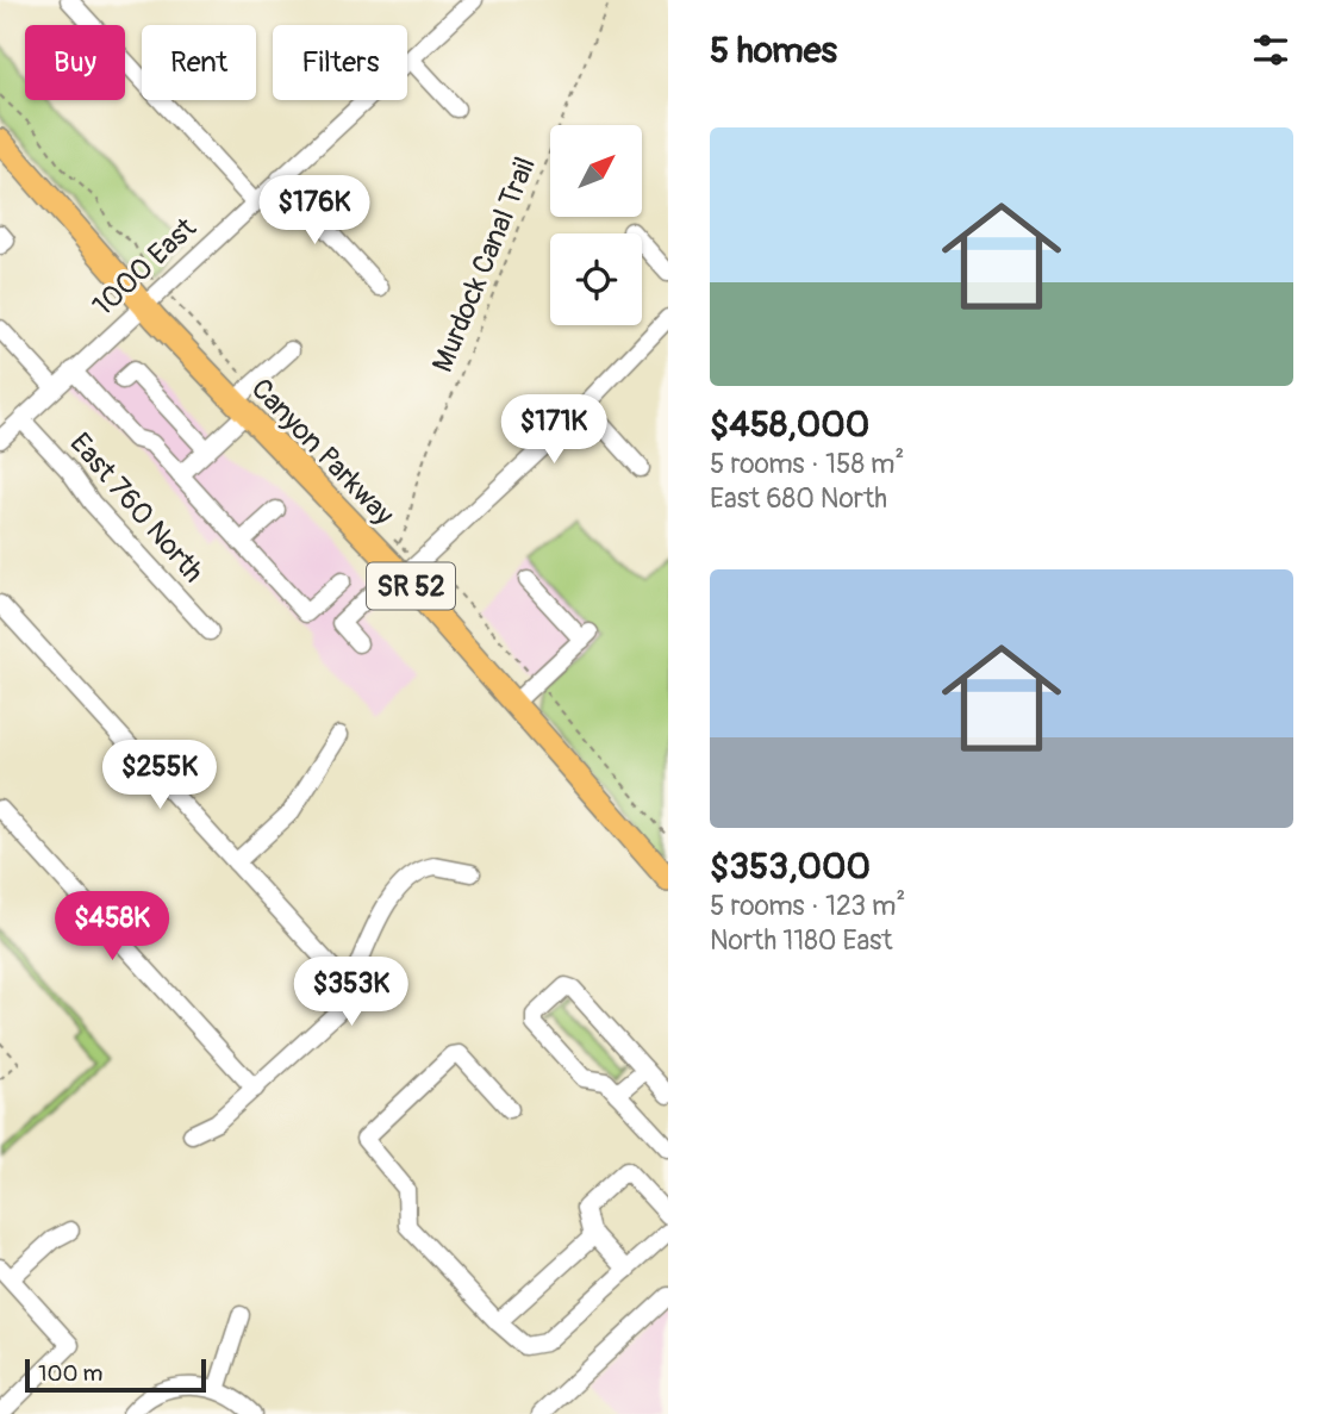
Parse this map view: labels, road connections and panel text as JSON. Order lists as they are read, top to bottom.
{
  "streets": {
    "highway": ["Canyon Parkway", "SR 52"],
    "street": ["1000 East", "East 760 North"],
    "path": ["Murdock Canal Trail"]
  },
  "crossings": [
    ["1000 East", "Canyon Parkway"],
    ["1000 East", "East 760 North"]
  ],
  "scale_bar": "100 m",
  "north": "top right",
  "page": {
    "heading": "5 homes",
    "chip": ["Buy", "Rent", "Filters"],
    "list": [
      {
        "name": "$458,000",
        "note": "5 rooms · 158 m² · East 680 North"
      },
      {
        "name": "$353,000",
        "note": "5 rooms · 123 m² · North 1180 East"
      }
    ],
    "price": [
      "$176K",
      "$171K",
      "$255K",
      "$458K",
      "$353K"
    ],
    "scale": "100 m"
  }
}
